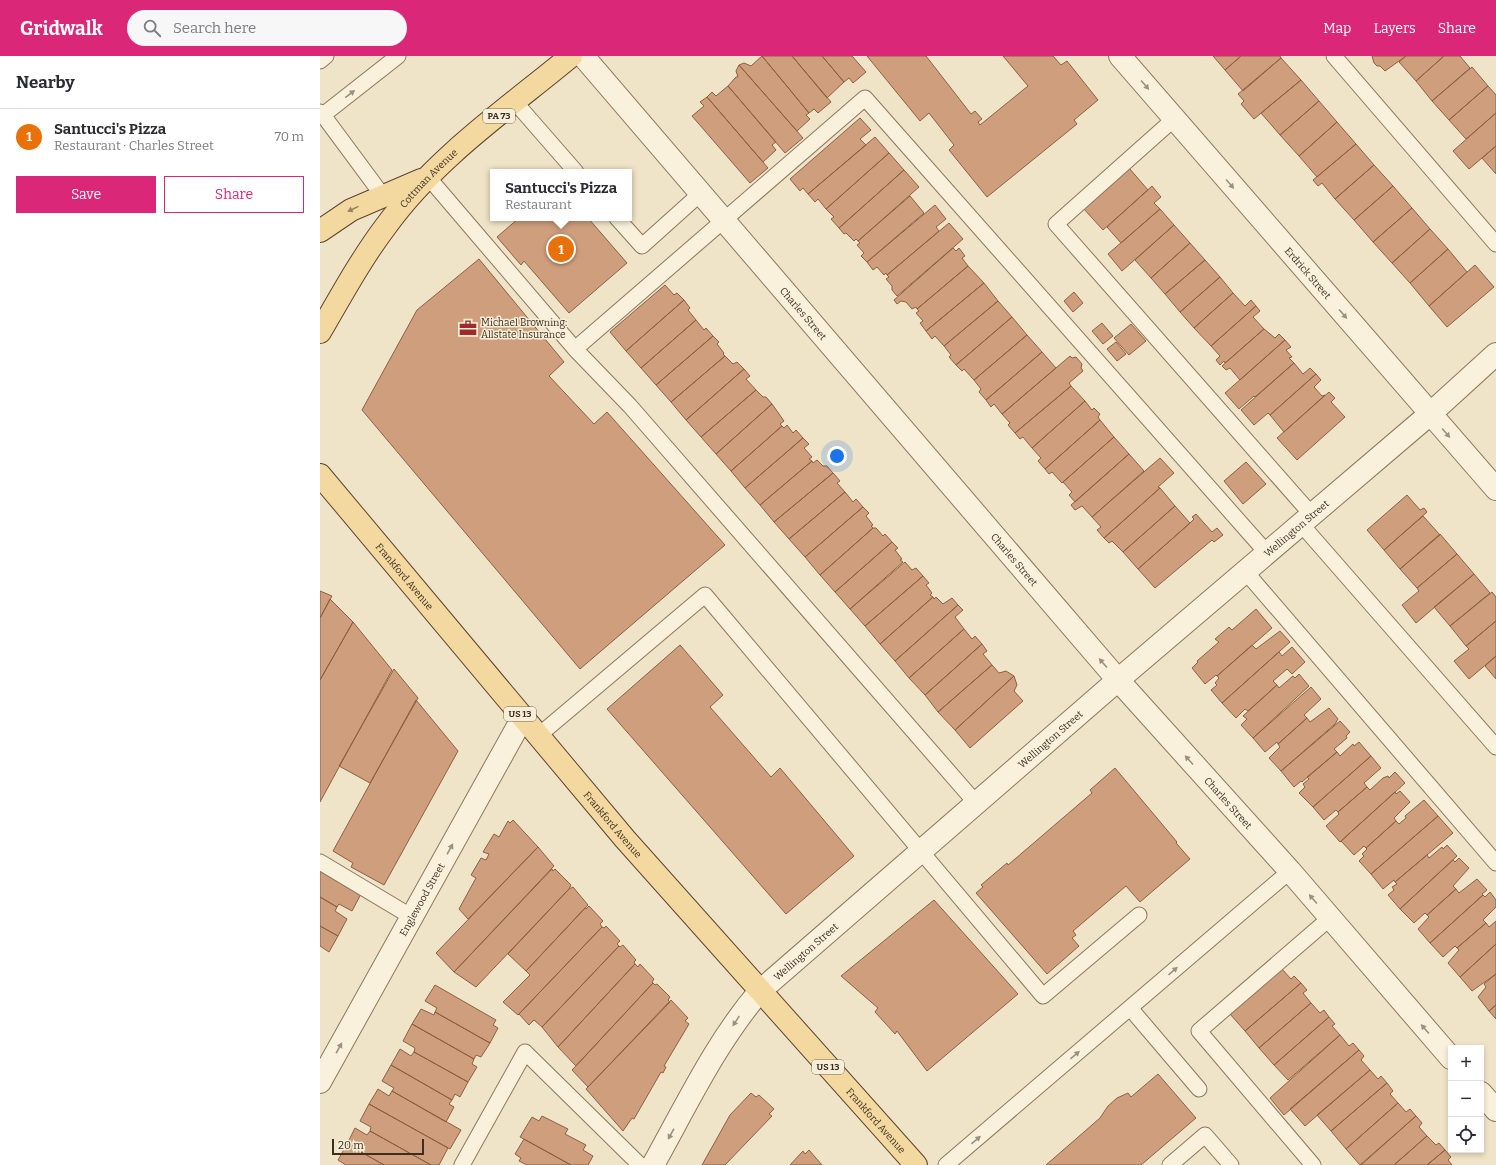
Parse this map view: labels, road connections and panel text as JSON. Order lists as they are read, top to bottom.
{
  "streets": {
    "main road": [
      "PA 73",
      "Cottman Avenue",
      "Frankford Avenue",
      "US 13"
    ],
    "street": [
      "Erdrick Street",
      "Charles Street",
      "Wellington Street",
      "Englewood Street"
    ]
  },
  "crossings": [
    ["Erdrick Street", "Wellington Street"],
    ["Charles Street", "Wellington Street"],
    ["Wellington Street", "Frankford Avenue"],
    ["Frankford Avenue", "Englewood Street"]
  ],
  "one_way": ["Erdrick Street", "Charles Street", "Englewood Street"],
  "places": {
    "office": ["Michael Browning: Allstate Insurance"]
  },
  "scale_bar": "20 m",
  "page": {
    "header": "Gridwalk",
    "search": "Search here",
    "nav": ["Map", "Layers", "Share"],
    "heading": "Nearby",
    "list": [
      {
        "mark": "1",
        "name": "Santucci's Pizza",
        "note": "Restaurant · Charles Street",
        "value": "70 m"
      }
    ],
    "buttons": ["Save", "Share"],
    "popup": ["Santucci's Pizza", "Restaurant"],
    "pins": "1",
    "map_buttons": ["+", "−"],
    "scale": "20 m"
  }
}
